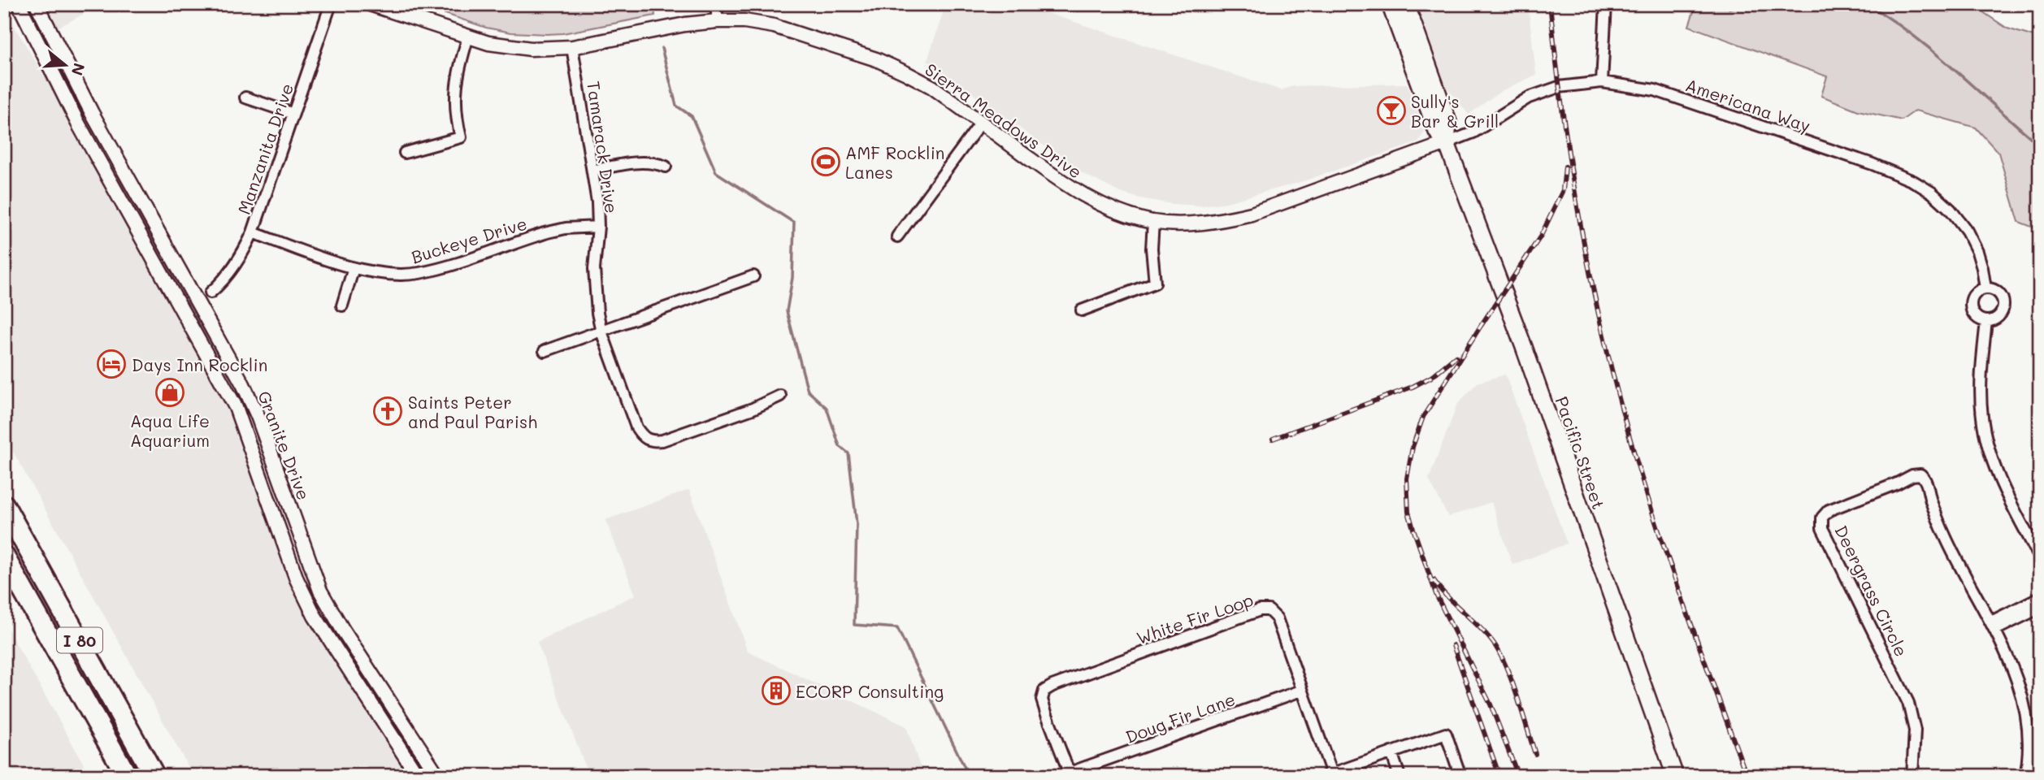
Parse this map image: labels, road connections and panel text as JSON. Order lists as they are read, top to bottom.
{
  "streets": {
    "highway": ["I 80"],
    "main road": ["Pacific Street"],
    "street": [
      "Americana Way",
      "Sierra Meadows Drive",
      "Tamarack Drive",
      "Manzanita Drive",
      "Buckeye Drive",
      "Granite Drive",
      "Deergrass Circle",
      "White Fir Loop",
      "Doug Fir Lane"
    ]
  },
  "crossings": [
    ["Americana Way", "Sierra Meadows Drive"],
    ["Americana Way", "Pacific Street"],
    ["Sierra Meadows Drive", "Tamarack Drive"],
    ["Sierra Meadows Drive", "Pacific Street"],
    ["Tamarack Drive", "Buckeye Drive"],
    ["Manzanita Drive", "Buckeye Drive"],
    ["White Fir Loop", "Doug Fir Lane"]
  ],
  "places": {
    "bar": ["Sully's Bar & Grill"],
    "sports": ["AMF Rocklin Lanes"],
    "hotel": ["Days Inn Rocklin"],
    "shop": ["Aqua Life Aquarium"],
    "church": ["Saints Peter and Paul Parish"],
    "building": ["ECORP Consulting"]
  },
  "north": "right"
}
